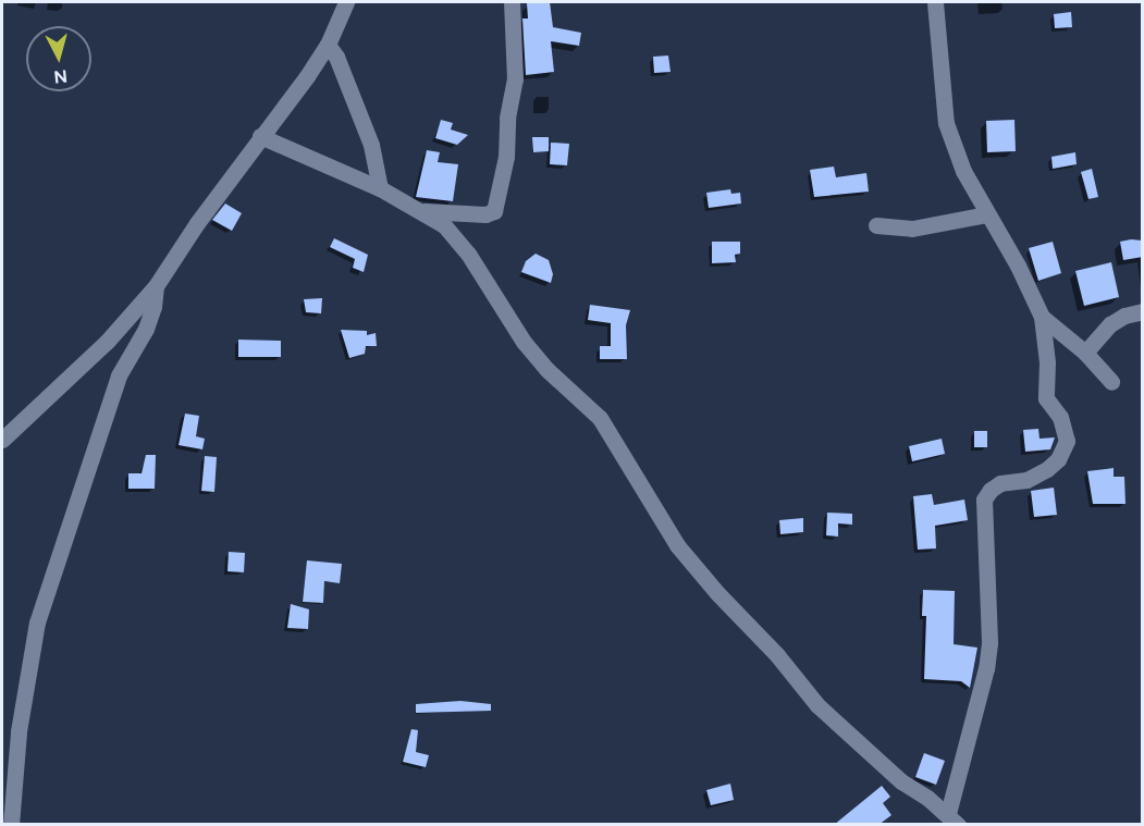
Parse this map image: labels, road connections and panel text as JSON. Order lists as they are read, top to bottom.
{
  "north": "bottom"
}
